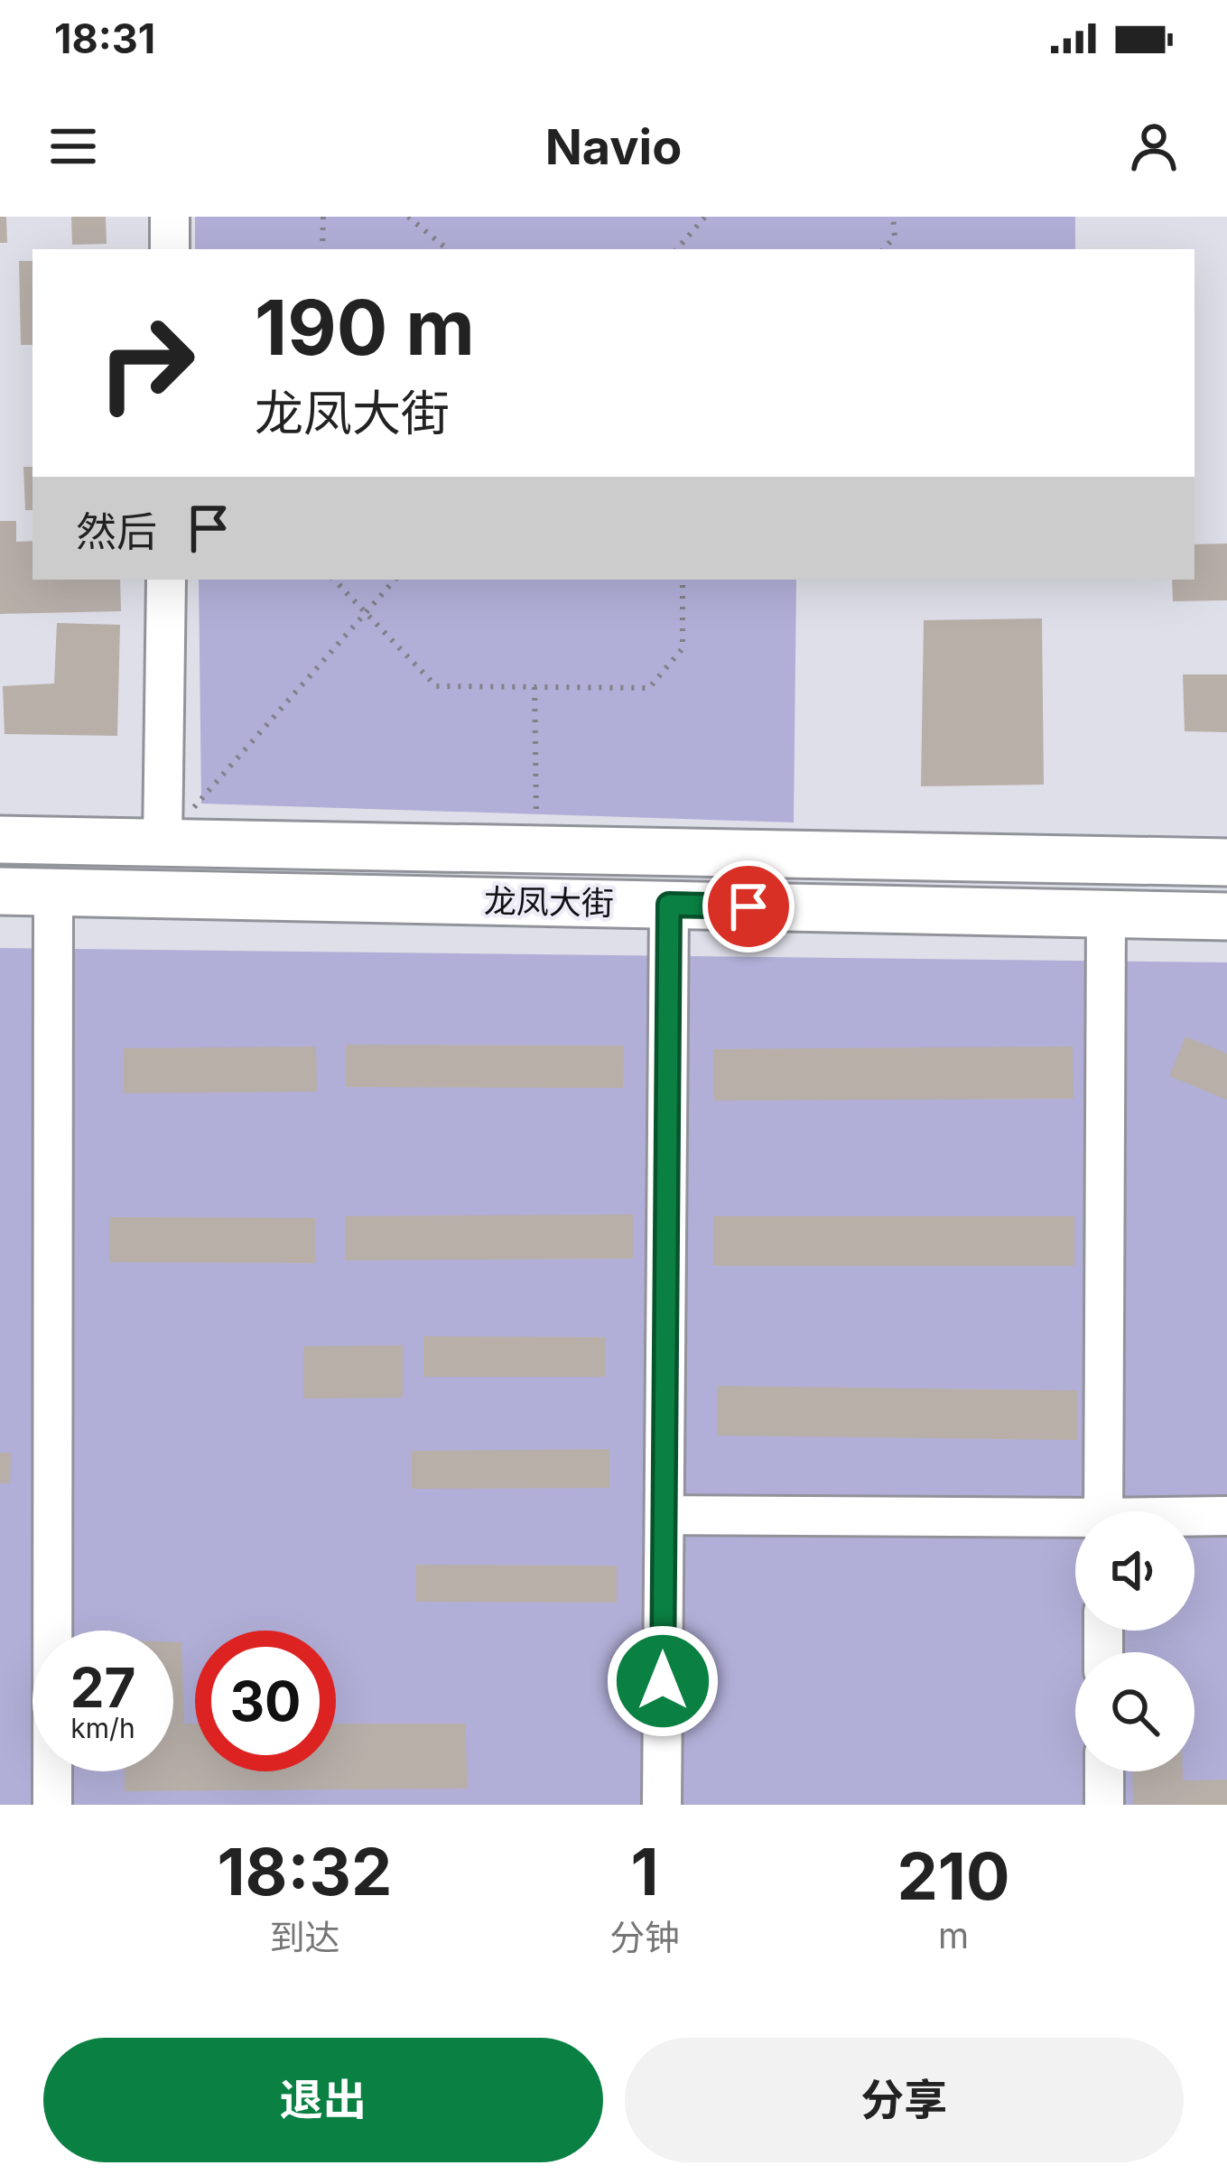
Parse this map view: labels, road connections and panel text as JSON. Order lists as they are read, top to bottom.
{
  "streets": {
    "main road": ["龙凤大街"]
  },
  "page": {
    "status": "18:31",
    "header": "Navio",
    "turn": ["190 m", "龙凤大街"],
    "then": "然后",
    "speed": "27 km/h",
    "limit": "30",
    "eta": [
      "18:32",
      "到达",
      "1",
      "分钟",
      "210",
      "m"
    ],
    "buttons": ["退出", "分享"]
  }
}
